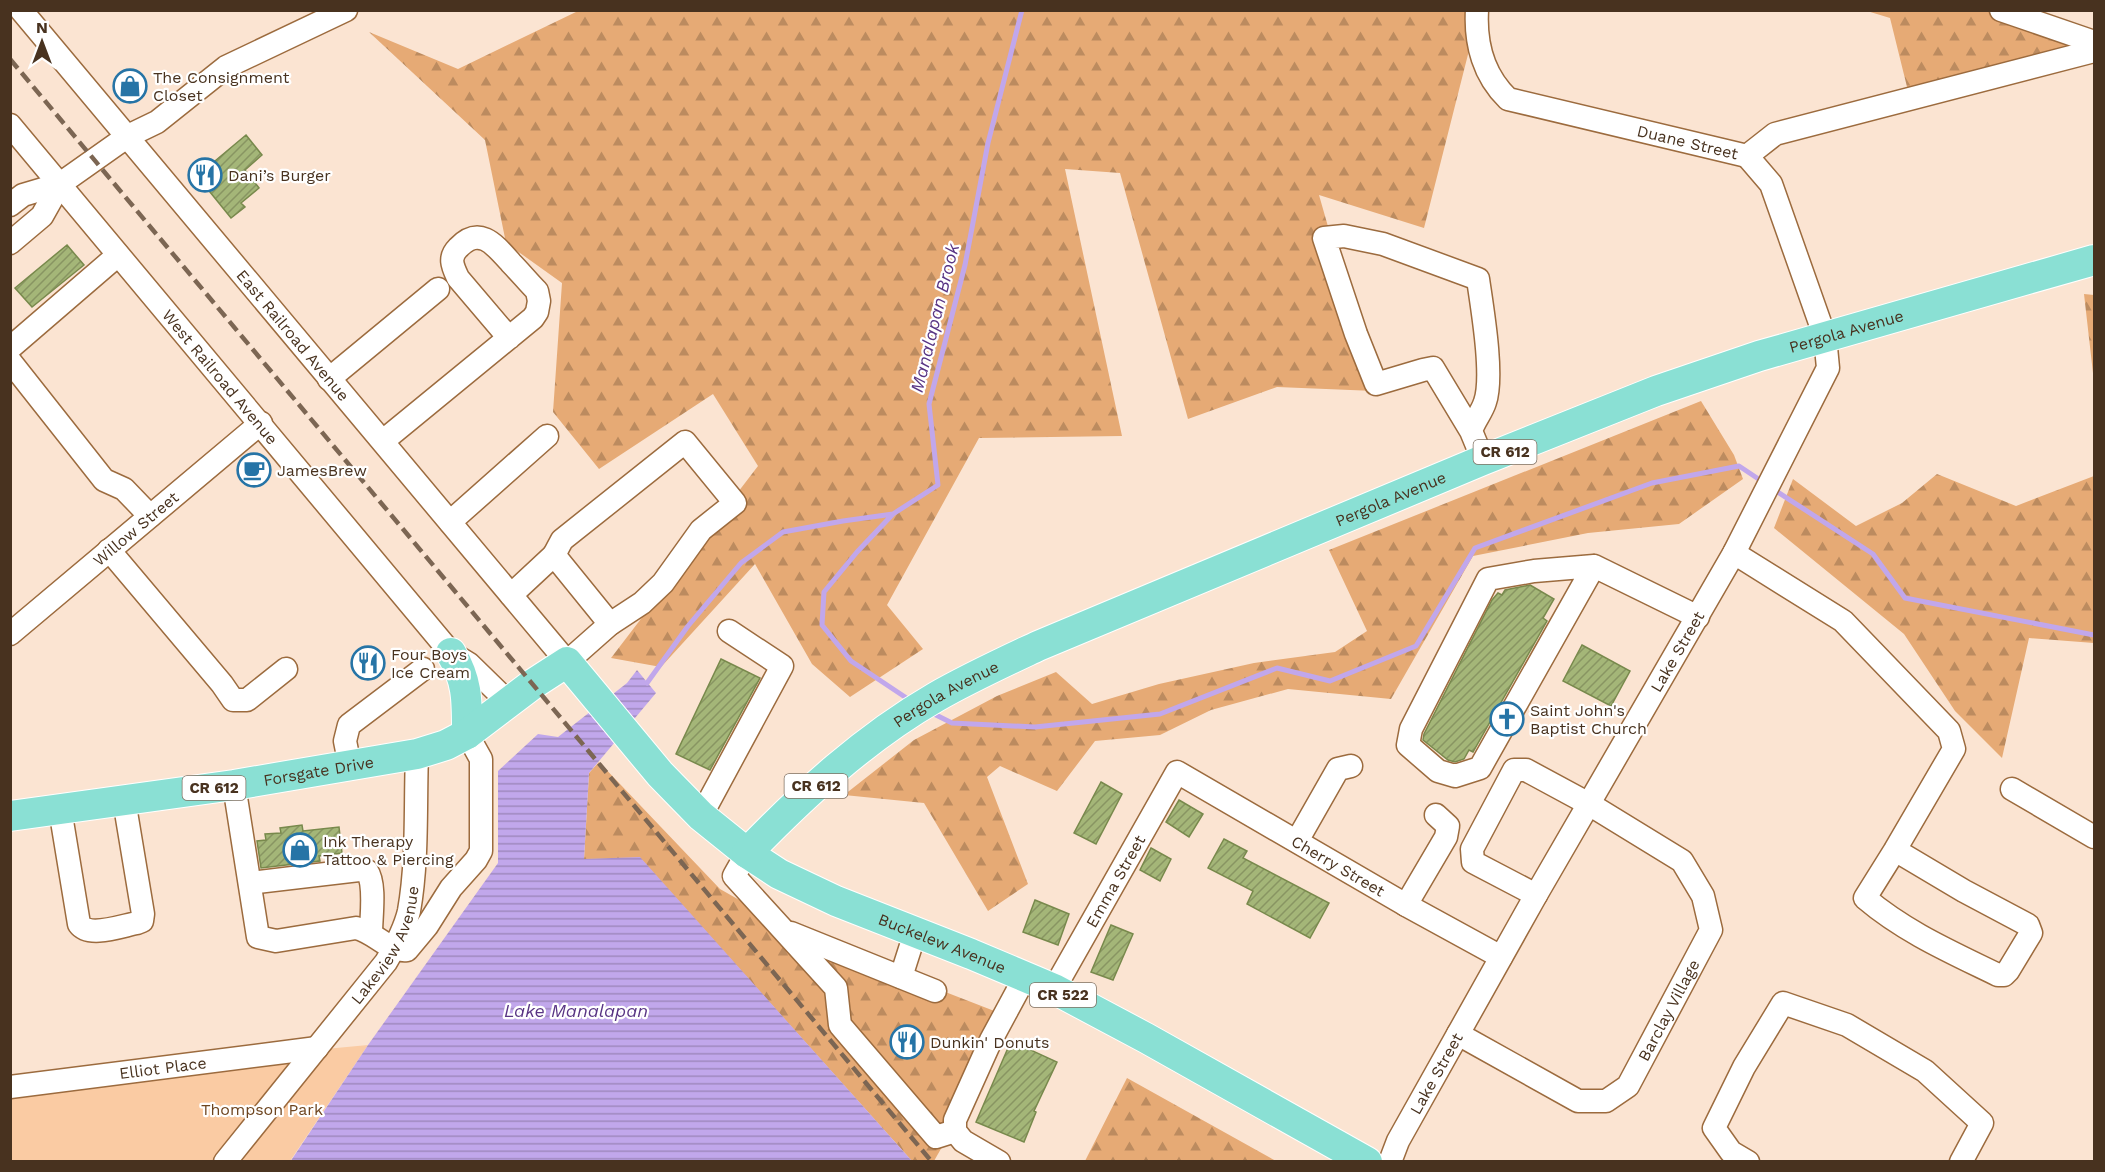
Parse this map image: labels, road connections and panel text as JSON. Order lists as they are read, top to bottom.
{
  "streets": {
    "main road": [
      "Pergola Avenue",
      "CR 612",
      "Forsgate Drive",
      "Buckelew Avenue",
      "CR 522"
    ],
    "street": [
      "Duane Street",
      "East Railroad Avenue",
      "West Railroad Avenue",
      "Willow Street",
      "Lake Street",
      "Cherry Street",
      "Emma Street",
      "Lakeview Avenue",
      "Barclay Village",
      "Elliot Place"
    ]
  },
  "crossings": [
    ["Duane Street", "Lake Street"],
    ["Pergola Avenue", "Lake Street"],
    ["Pergola Avenue", "Buckelew Avenue"],
    ["East Railroad Avenue", "Forsgate Drive"],
    ["East Railroad Avenue", "Buckelew Avenue"],
    ["West Railroad Avenue", "Willow Street"],
    ["West Railroad Avenue", "Forsgate Drive"],
    ["Lake Street", "Cherry Street"],
    ["Lake Street", "Barclay Village"],
    ["Forsgate Drive", "Lakeview Avenue"],
    ["Forsgate Drive", "Buckelew Avenue"],
    ["Cherry Street", "Emma Street"],
    ["Emma Street", "Buckelew Avenue"],
    ["Lakeview Avenue", "Elliot Place"]
  ],
  "water": ["Manalapan Brook", "Lake Manalapan"],
  "parks": ["Thompson Park"],
  "places": {
    "shop": ["The Consignment Closet", "Ink Therapy Tattoo & Piercing"],
    "restaurant": ["Dani’s Burger", "Four Boys Ice Cream", "Dunkin' Donuts"],
    "cafe": ["JamesBrew"],
    "church": ["Saint John's Baptist Church"]
  },
  "north": "top"
}
